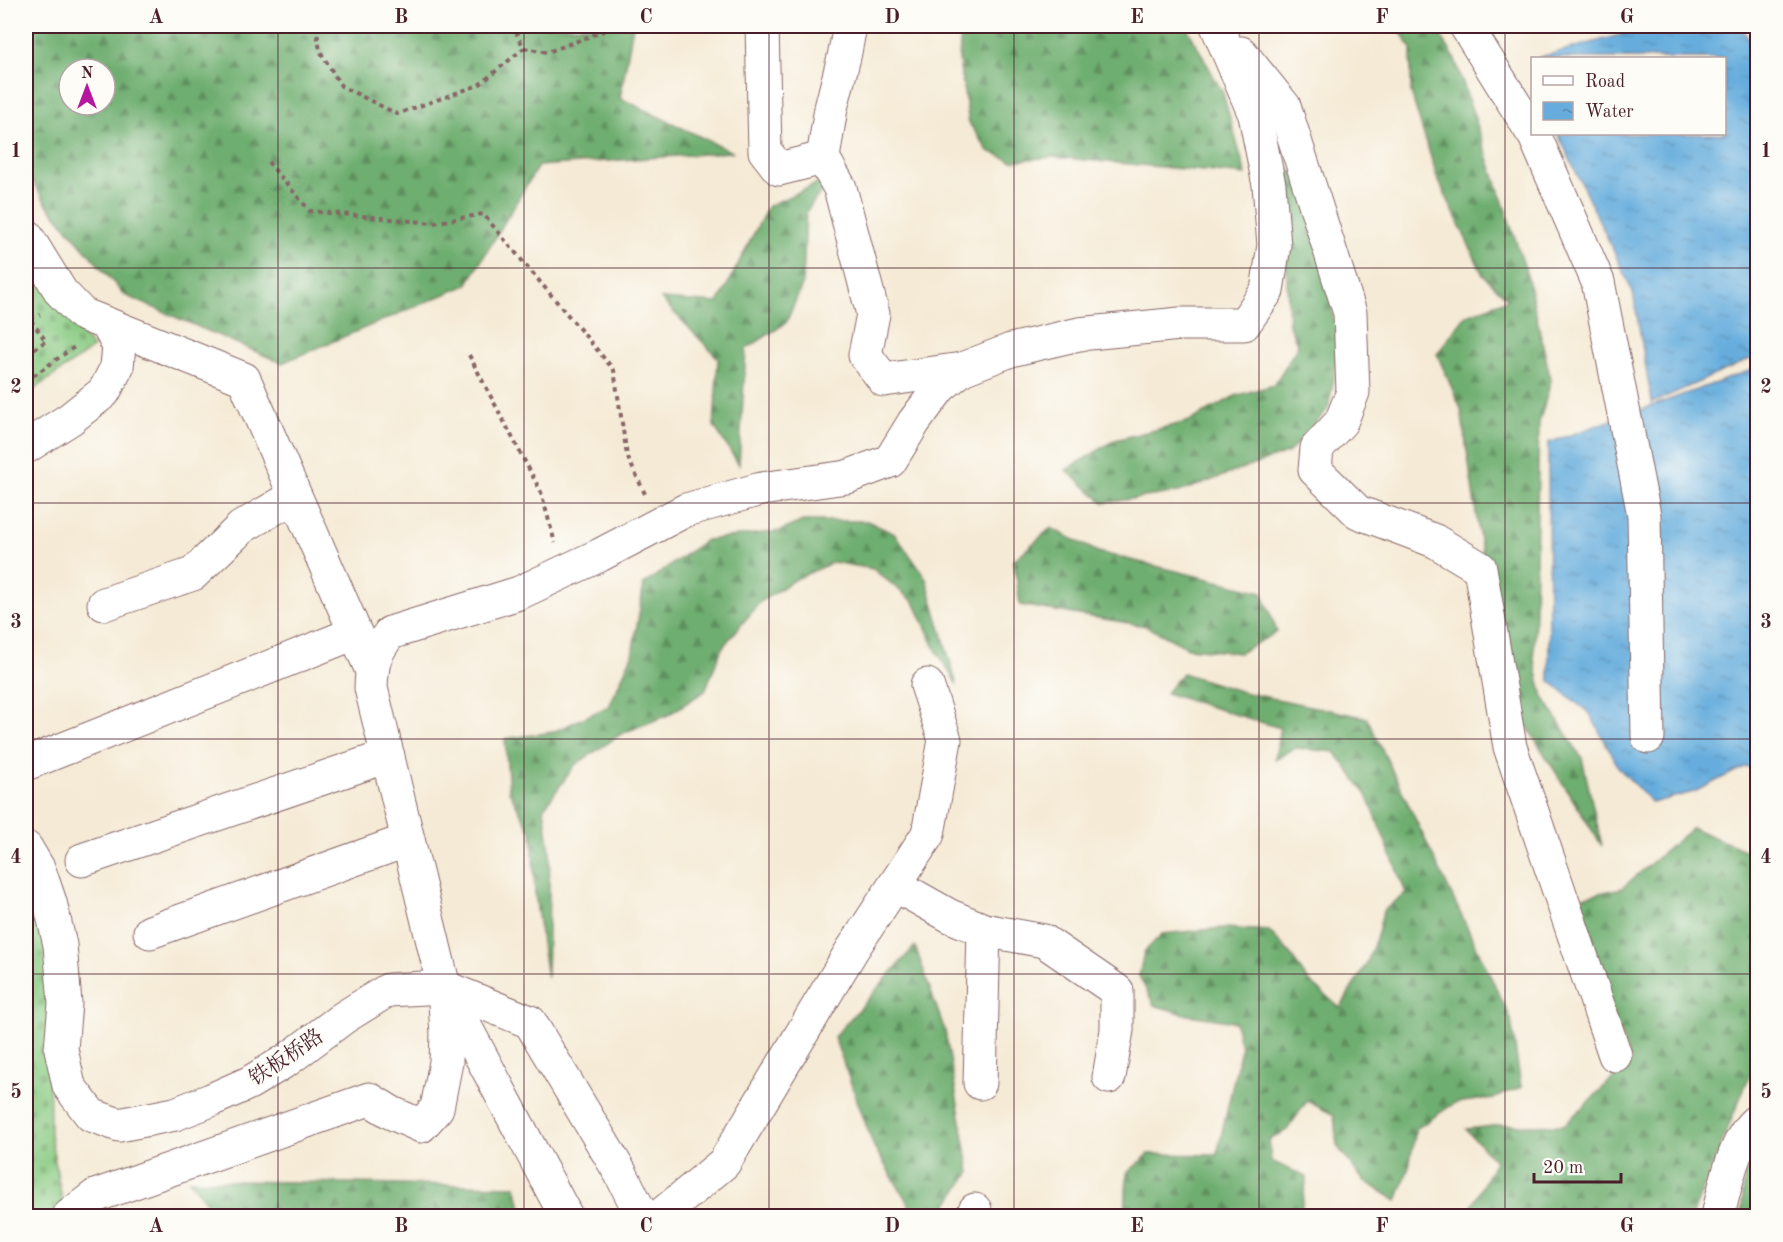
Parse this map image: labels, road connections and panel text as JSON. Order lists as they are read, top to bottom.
{
  "streets": {
    "street": ["铁板桥路"]
  },
  "legend": ["Road", "Water"],
  "scale_bar": "20 m",
  "north": "top",
  "grid": {
    "columns": [
      "A",
      "B",
      "C",
      "D",
      "E",
      "F",
      "G"
    ],
    "rows": [
      "1",
      "2",
      "3",
      "4",
      "5"
    ]
  }
}
